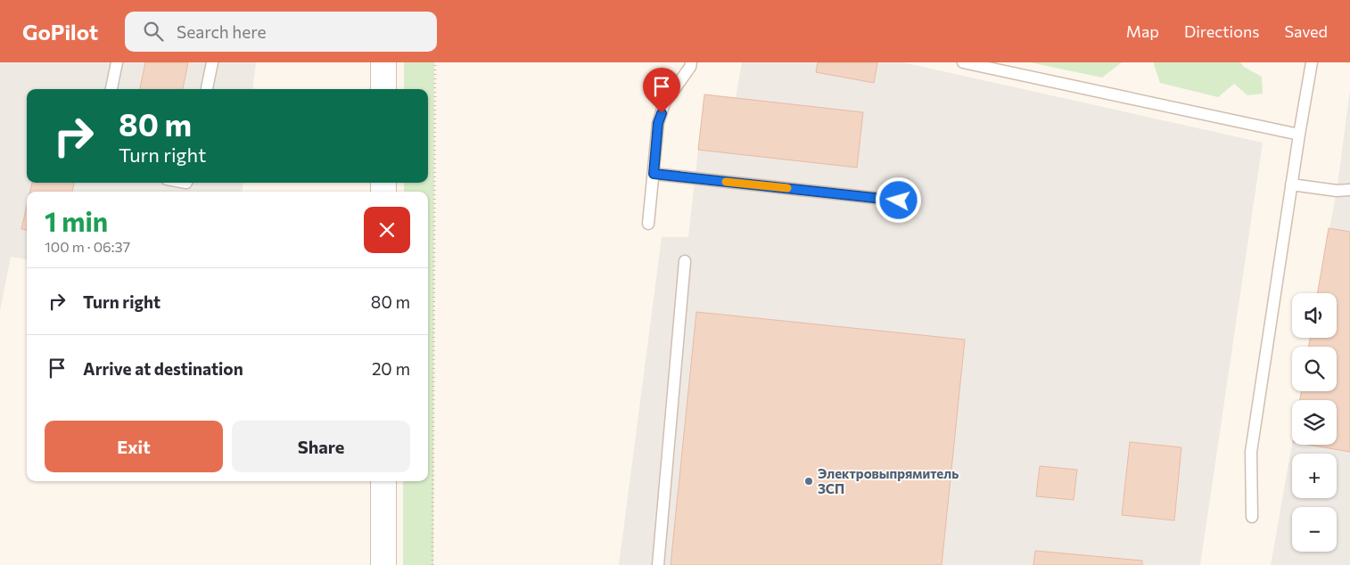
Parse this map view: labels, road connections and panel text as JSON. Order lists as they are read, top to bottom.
{
  "places": ["Электровыпрямитель ЗСП"],
  "page": {
    "header": "GoPilot",
    "search": "Search here",
    "nav": ["Map", "Directions", "Saved"],
    "turn": ["80 m", "Turn right"],
    "heading": ["1 min", "100 m · 06:37"],
    "list": [
      {
        "name": "Turn right",
        "value": "80 m"
      },
      {
        "name": "Arrive at destination",
        "value": "20 m"
      }
    ],
    "map_buttons": ["+", "−"],
    "buttons": ["Exit", "Share"]
  }
}
